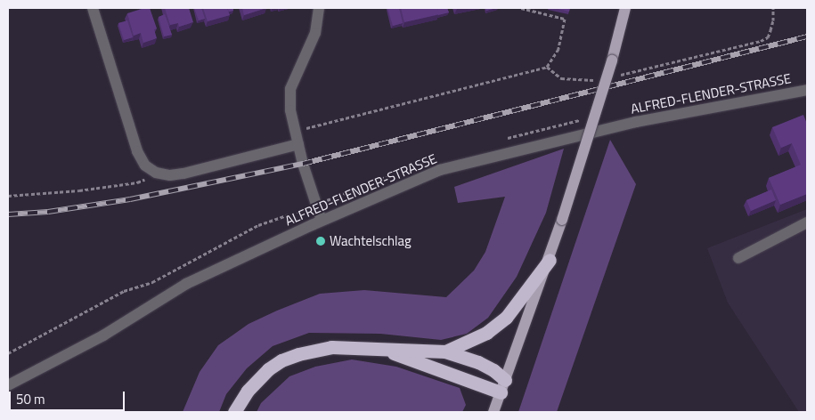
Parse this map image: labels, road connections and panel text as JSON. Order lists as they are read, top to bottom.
{
  "streets": {
    "street": ["ALFRED-FLENDER-STRASSE"]
  },
  "places": ["Wachtelschlag"],
  "scale_bar": "50 m"
}
